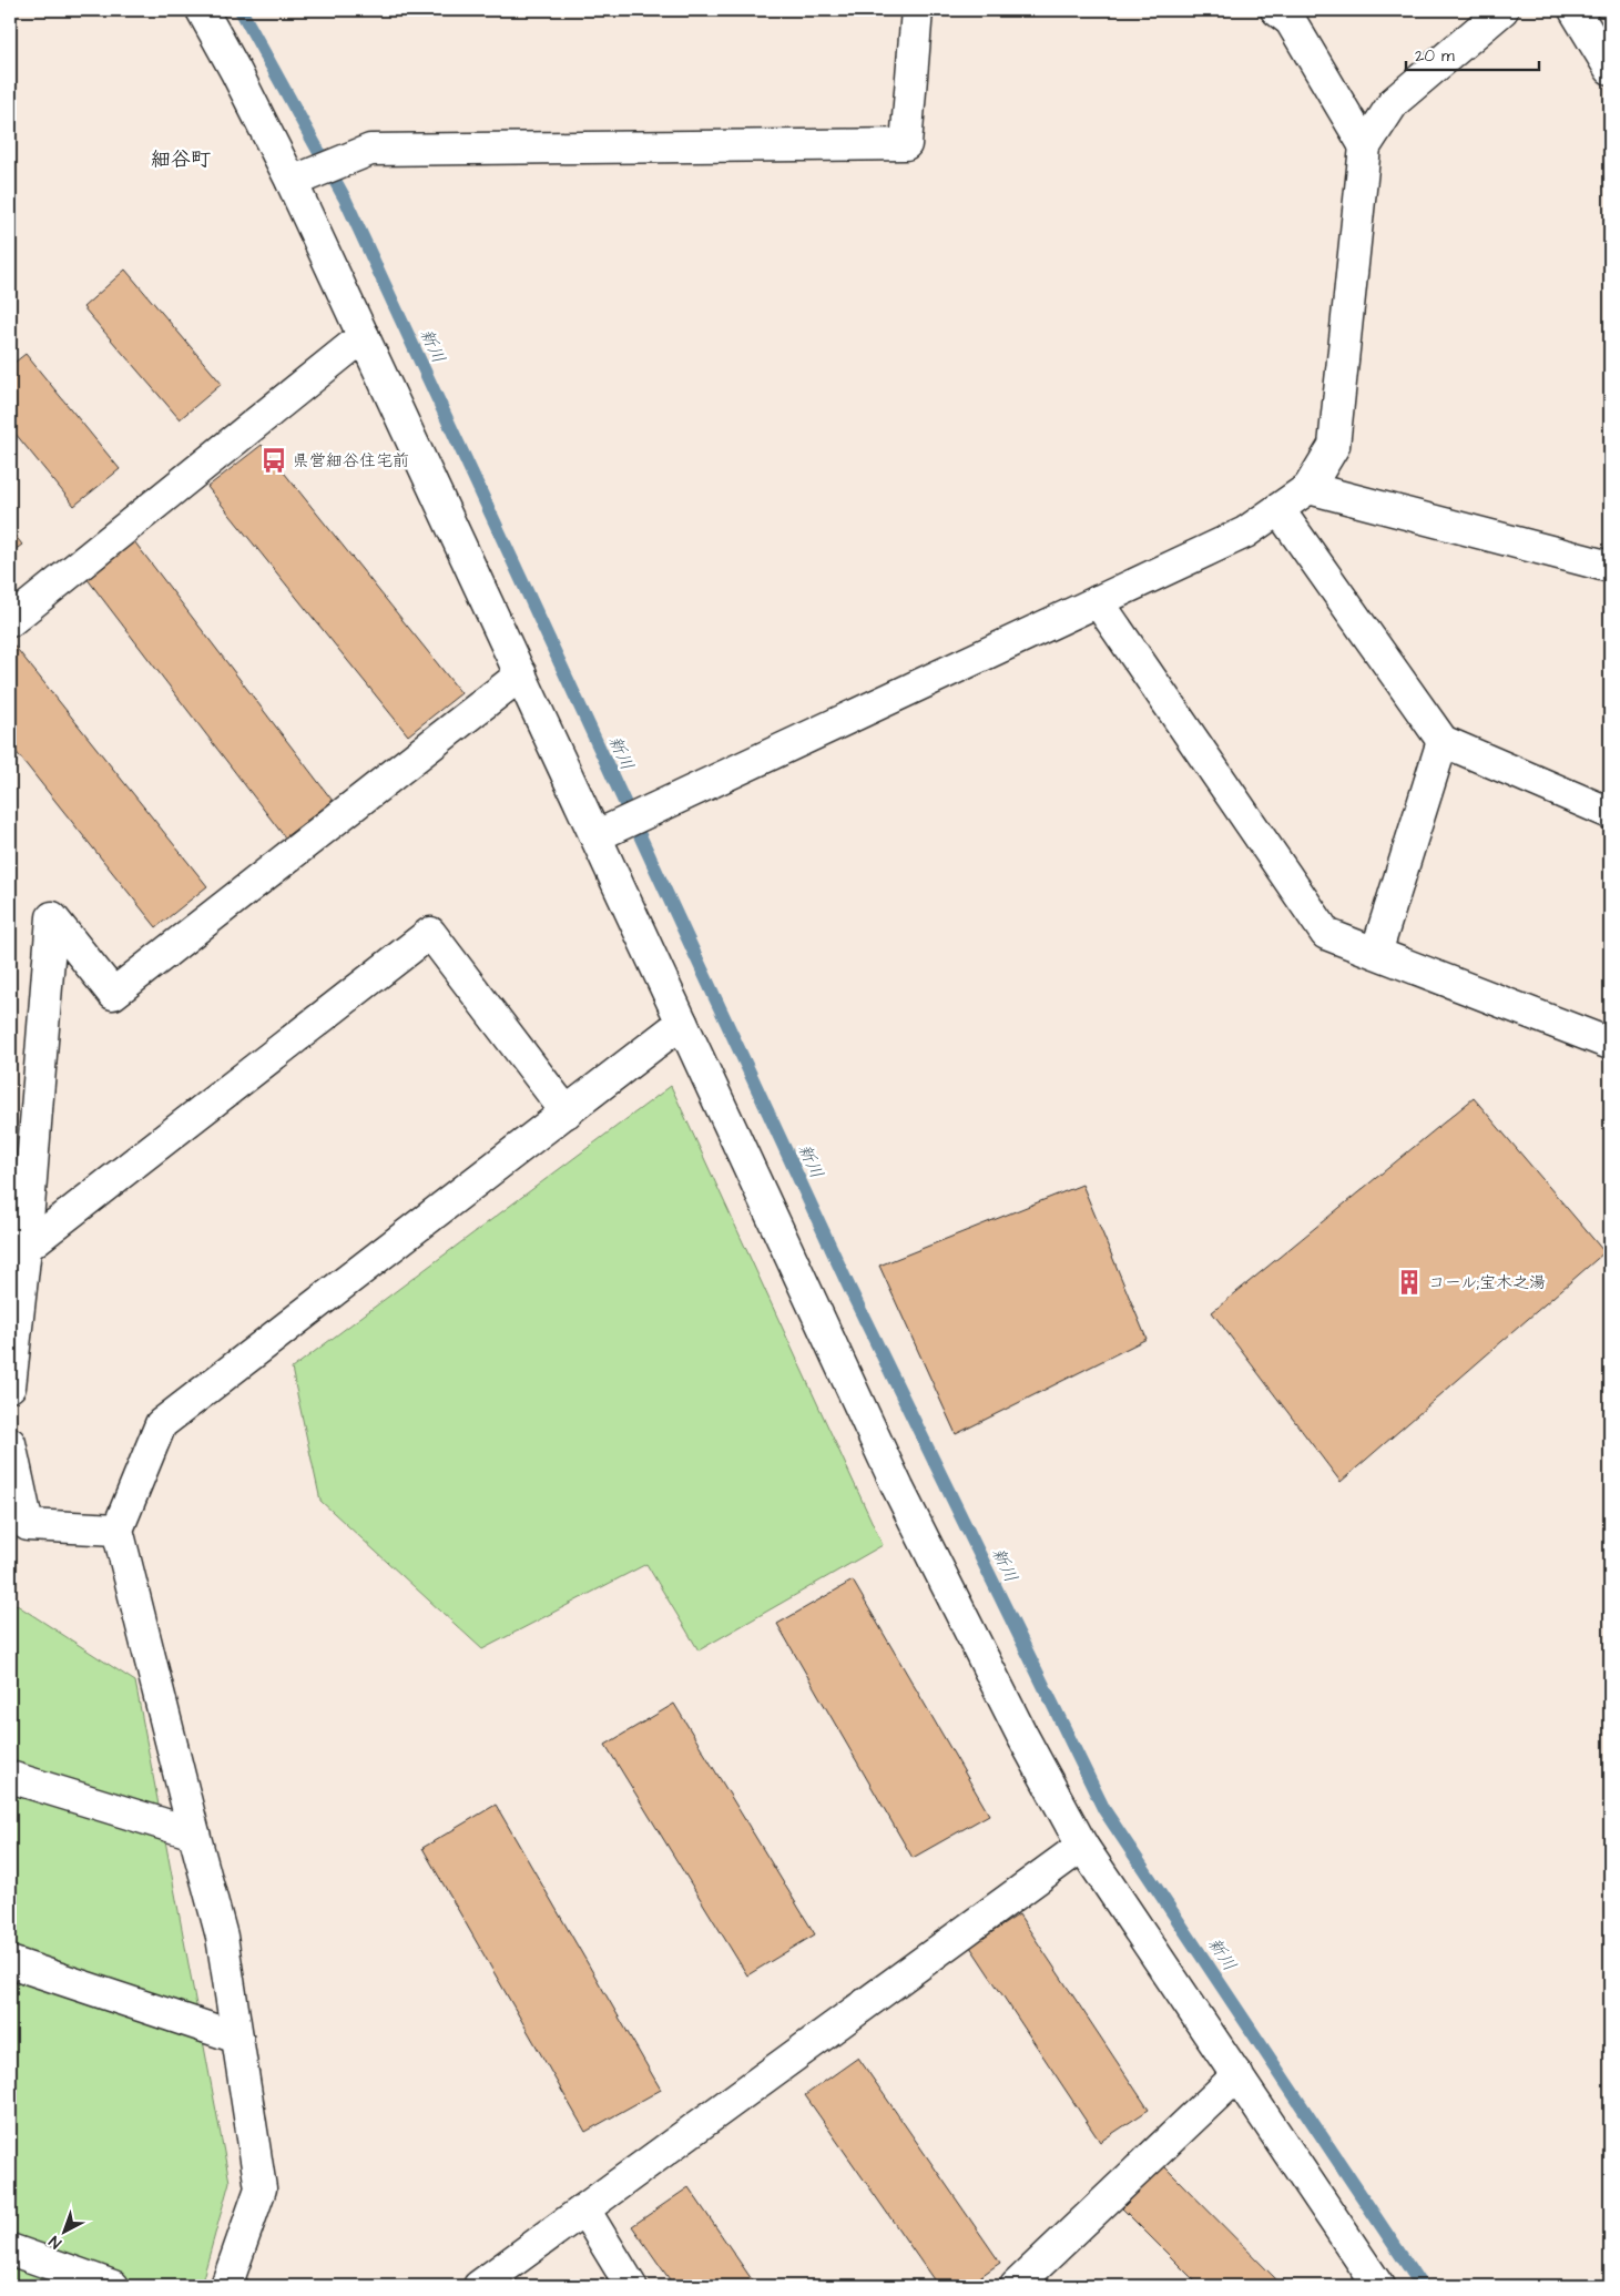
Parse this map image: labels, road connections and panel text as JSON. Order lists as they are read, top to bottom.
{
  "districts": ["細谷町"],
  "water": ["新川"],
  "places": {
    "bus stop": ["県営細谷住宅前"],
    "building": ["コール;宝木之湯"]
  },
  "scale_bar": "20 m",
  "north": "bottom left"
}
